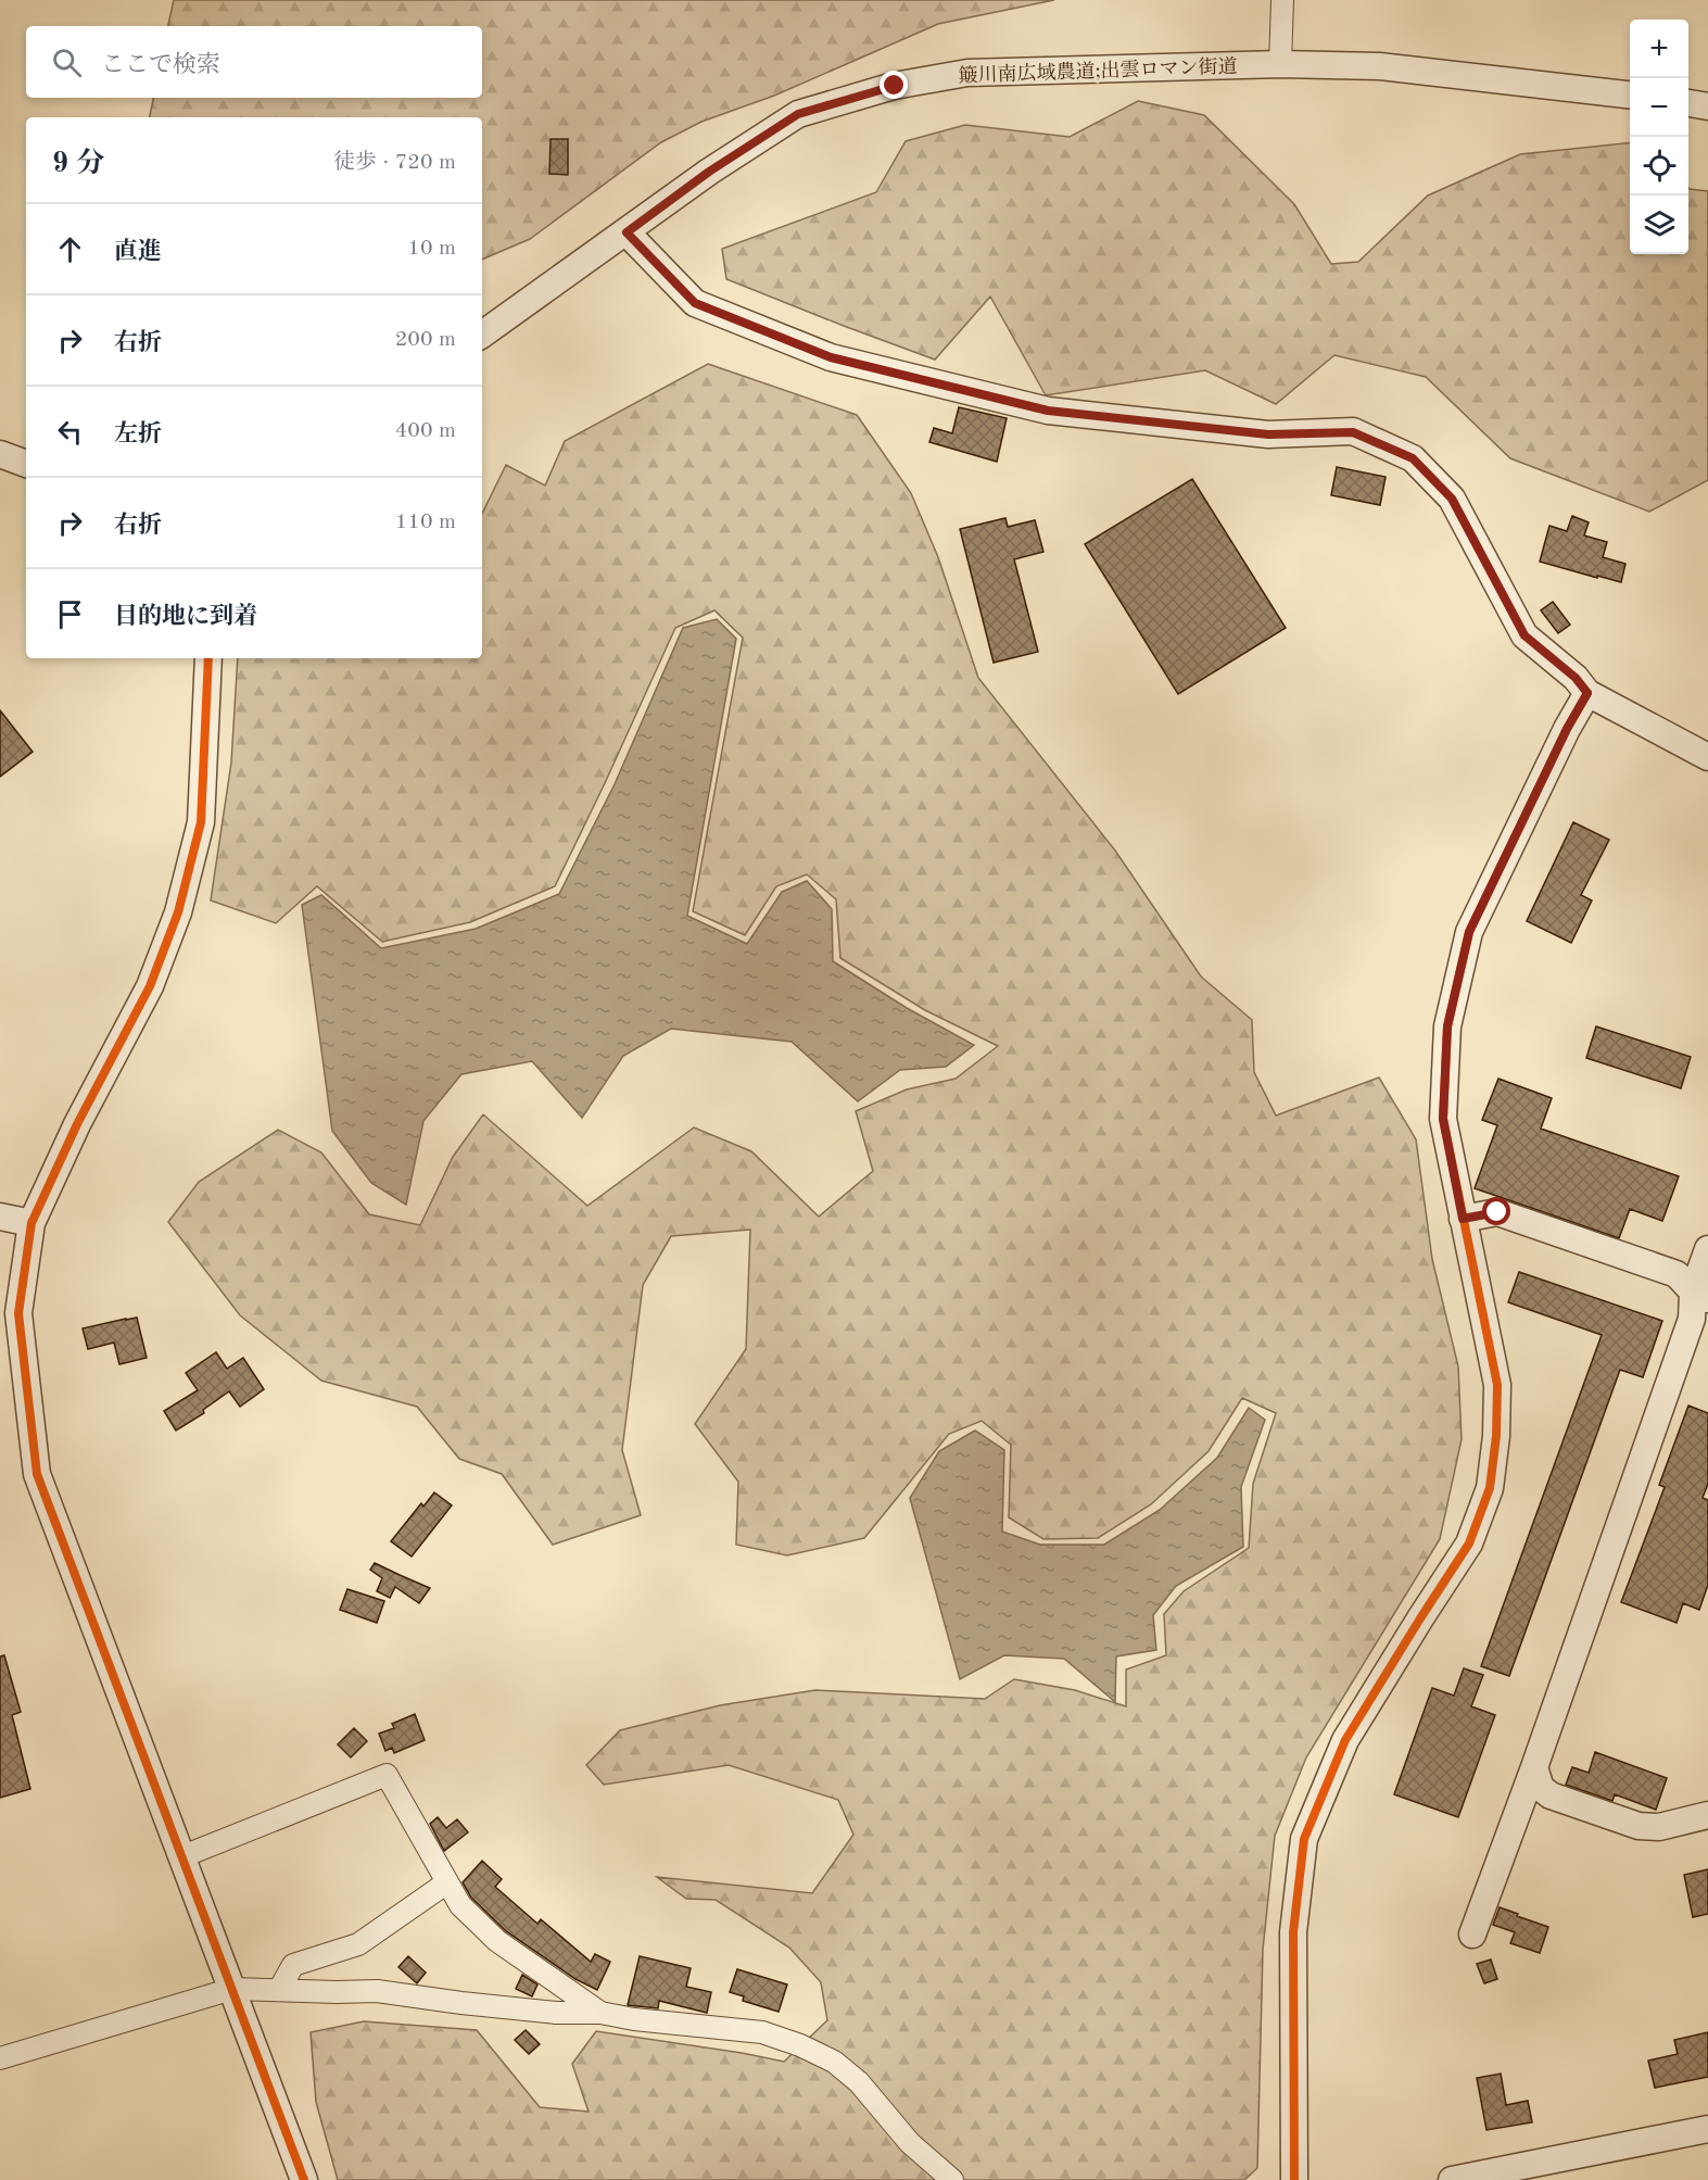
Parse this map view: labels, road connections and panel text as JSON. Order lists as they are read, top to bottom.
{
  "streets": {
    "street": ["簸川南広域農道;出雲ロマン街道"]
  },
  "page": {
    "map_buttons": ["+", "−"],
    "search": "ここで検索",
    "heading": ["9 分", "徒歩 · 720 m"],
    "list": [
      ["直進", "10 m"],
      ["右折", "200 m"],
      ["左折", "400 m"],
      ["右折", "110 m"],
      "目的地に到着"
    ]
  }
}
